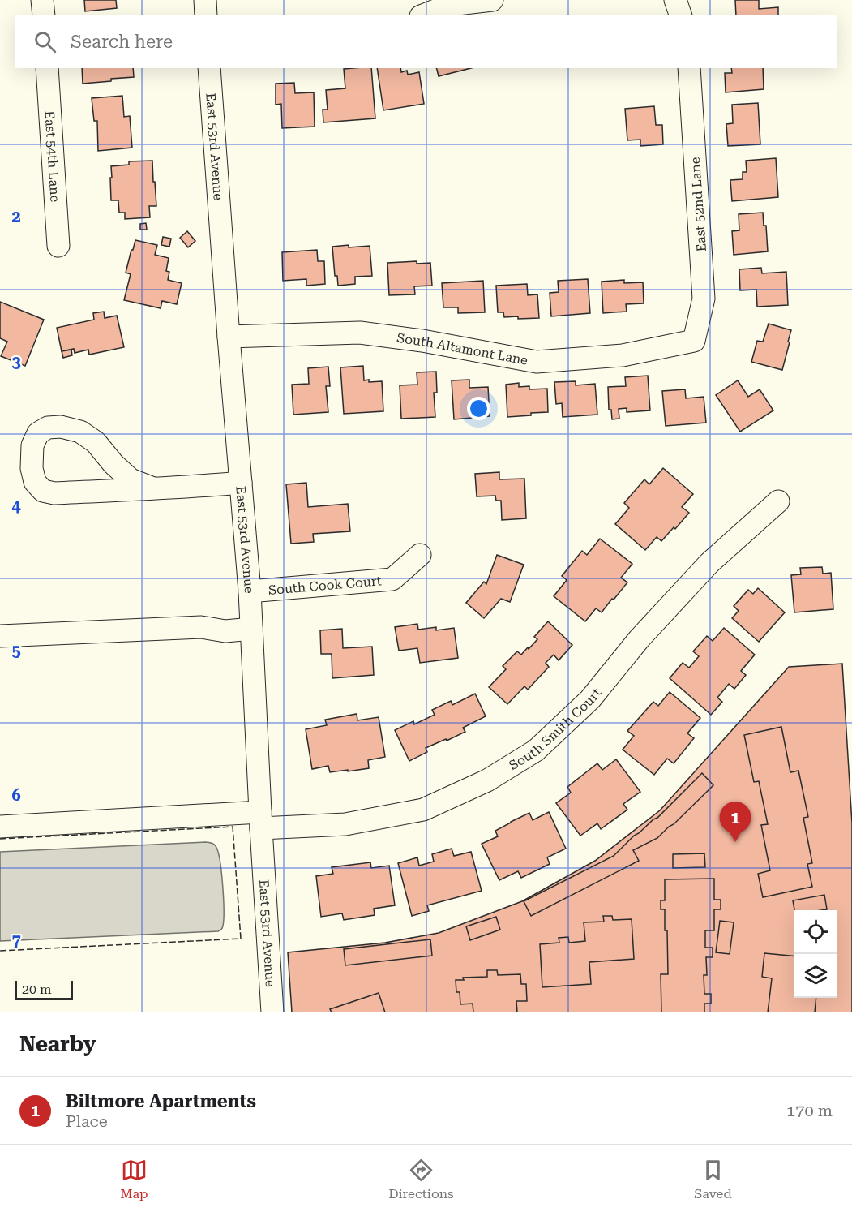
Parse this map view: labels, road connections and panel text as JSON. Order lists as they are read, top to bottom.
{
  "streets": {
    "street": [
      "East 53rd Avenue",
      "East 54th Lane",
      "East 52nd Lane",
      "South Altamont Lane",
      "South Cook Court",
      "South Smith Court"
    ]
  },
  "crossings": [
    ["East 53rd Avenue", "South Altamont Lane"],
    ["East 53rd Avenue", "South Cook Court"],
    ["East 53rd Avenue", "South Smith Court"],
    ["East 52nd Lane", "South Altamont Lane"]
  ],
  "scale_bar": "20 m",
  "page": {
    "search": "Search here",
    "pins": "1",
    "scale": "20 m",
    "heading": "Nearby",
    "list": [
      {
        "mark": "1",
        "name": "Biltmore Apartments",
        "note": "Place",
        "value": "170 m"
      }
    ],
    "nav": ["Map", "Directions", "Saved"]
  },
  "grid": {
    "rows": [
      "2",
      "3",
      "4",
      "5",
      "6",
      "7"
    ]
  }
}
